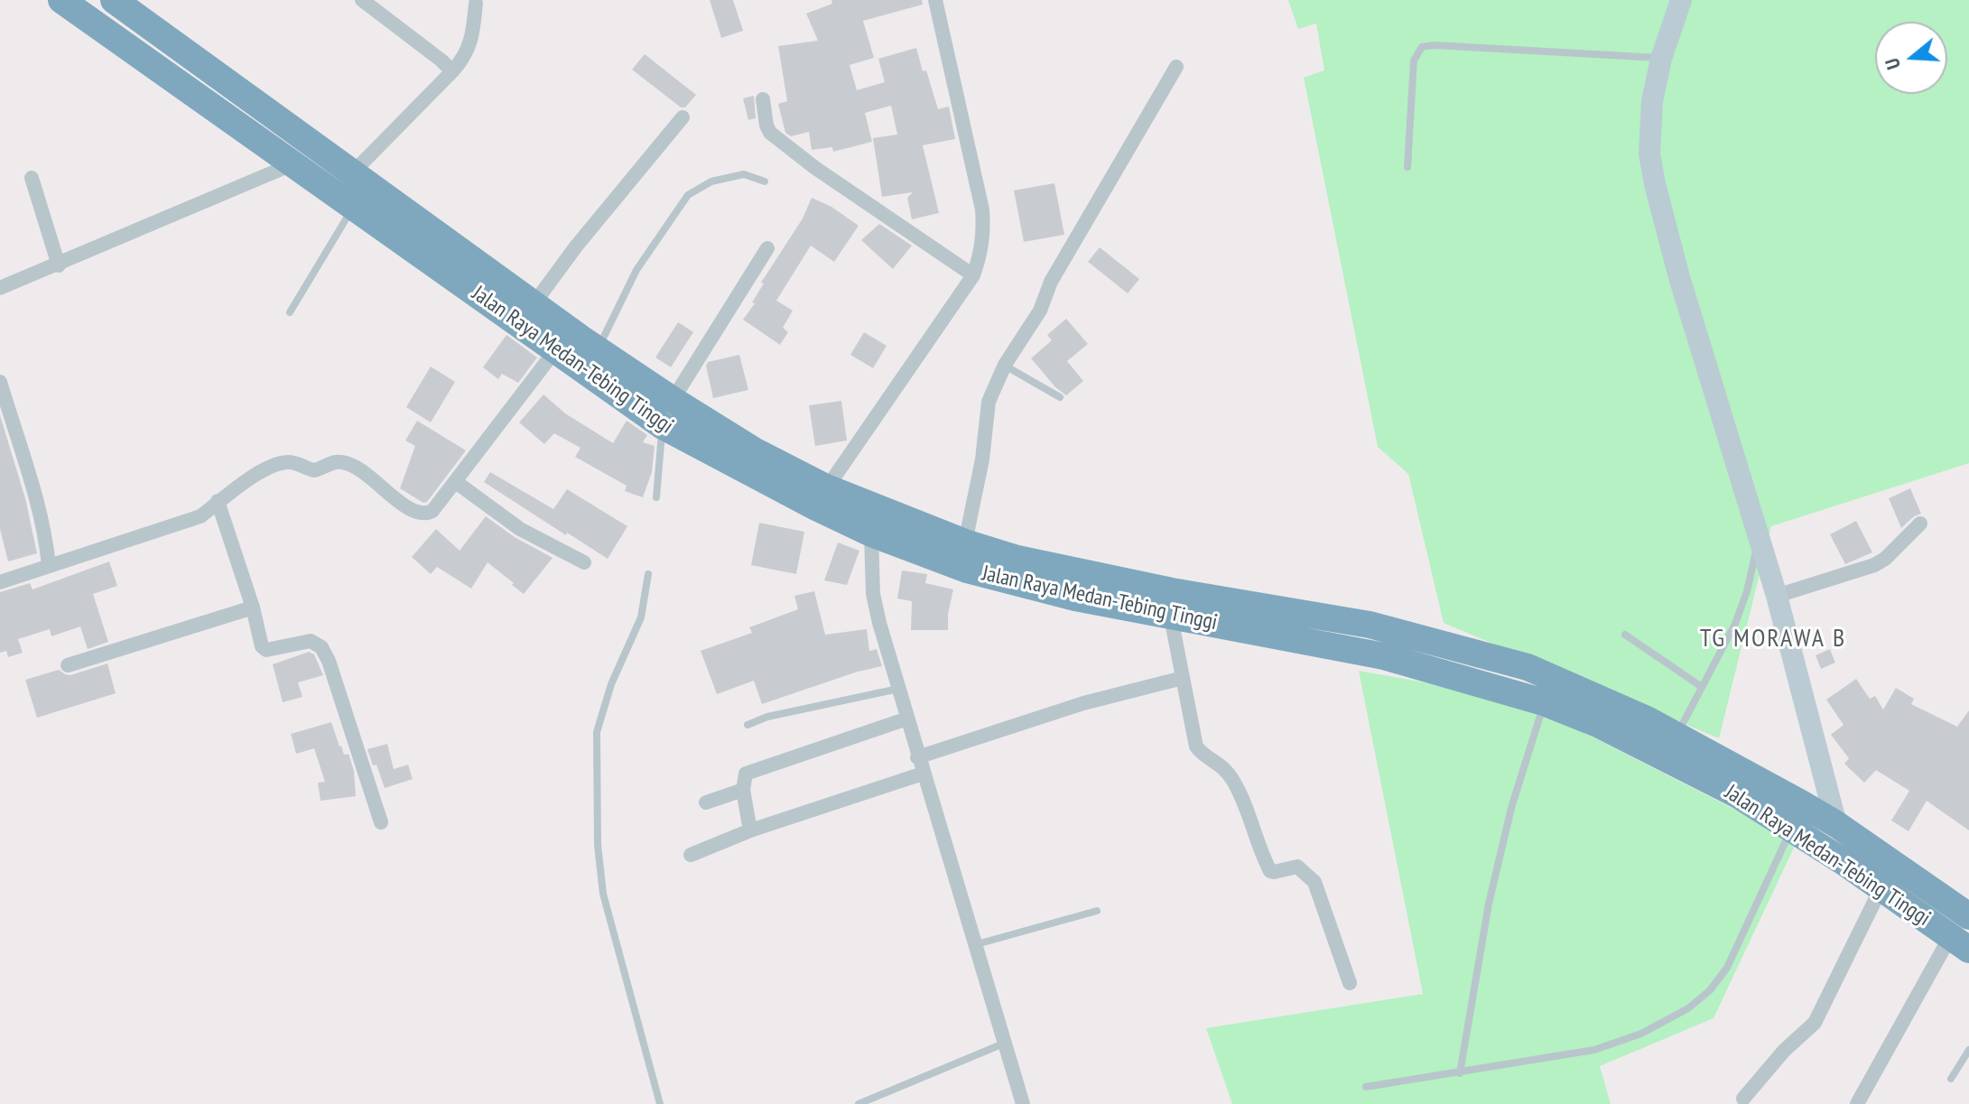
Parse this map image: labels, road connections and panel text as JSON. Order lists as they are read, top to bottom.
{
  "streets": {
    "highway": ["Jalan Raya Medan-Tebing Tinggi"]
  },
  "districts": ["TG MORAWA B"],
  "north": "left"
}
